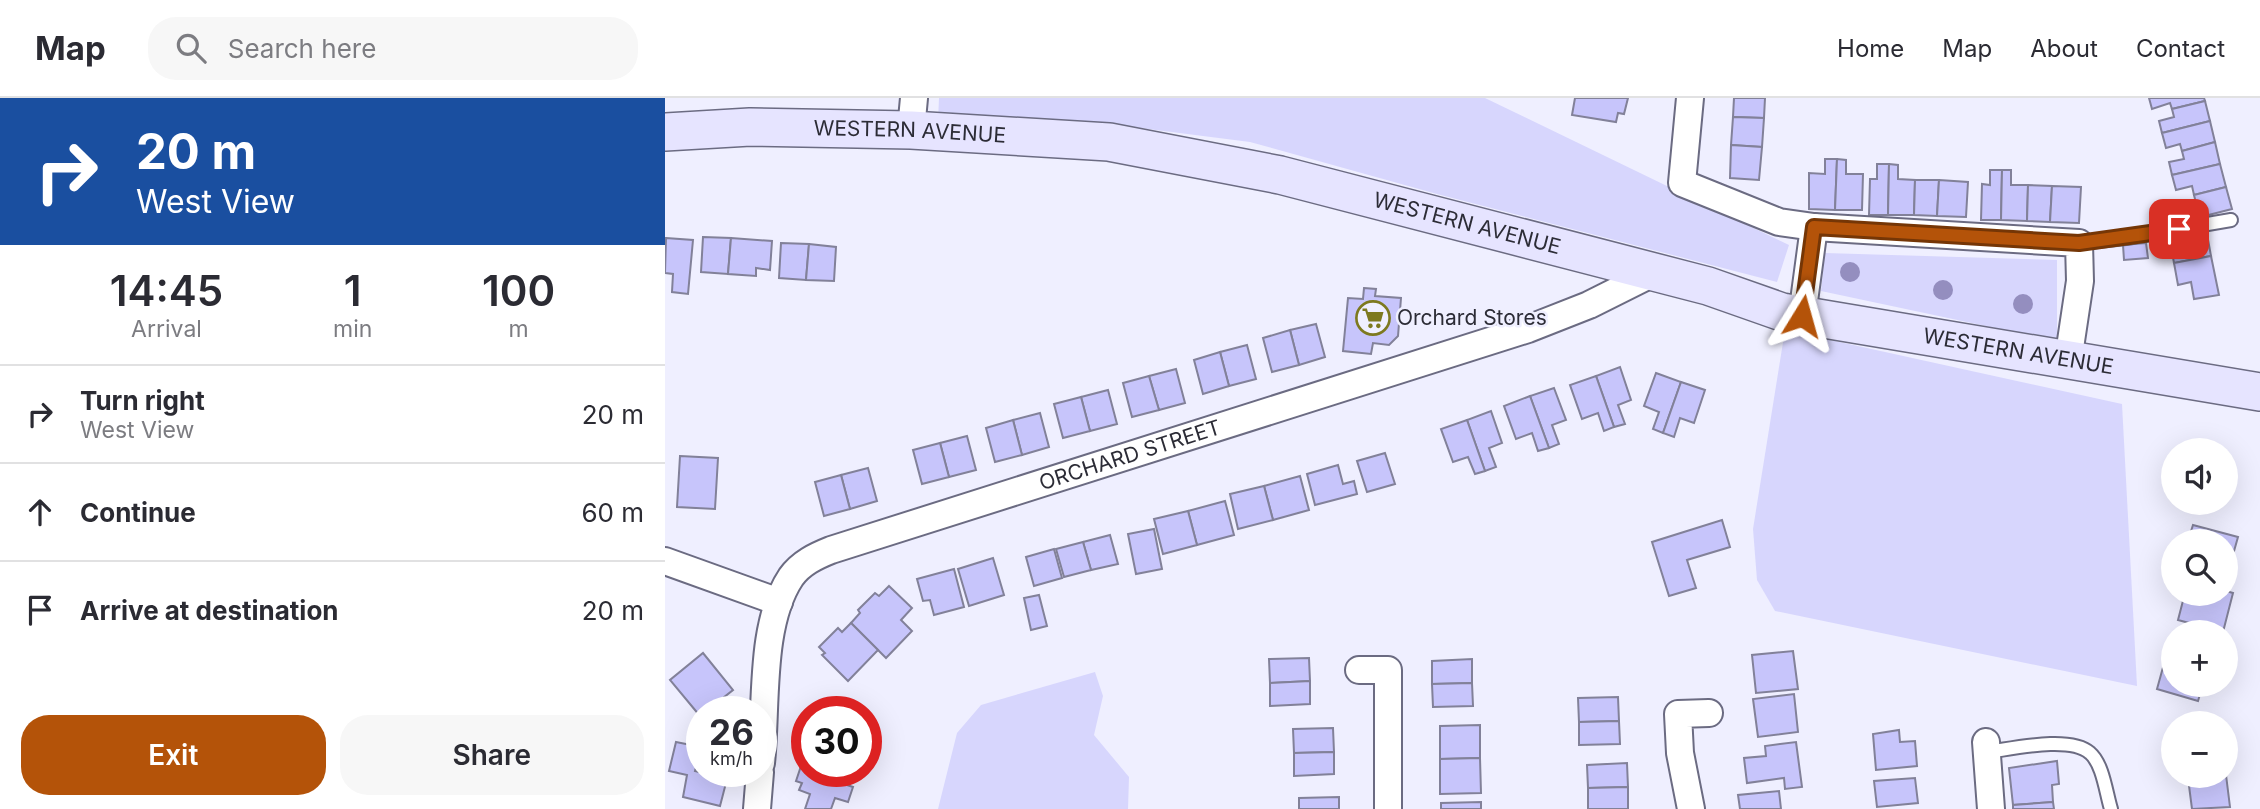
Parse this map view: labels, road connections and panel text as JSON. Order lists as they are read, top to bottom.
{
  "streets": {
    "street": ["WESTERN AVENUE", "ORCHARD STREET"]
  },
  "crossings": [
    ["WESTERN AVENUE", "ORCHARD STREET"]
  ],
  "places": {
    "supermarket": ["Orchard Stores"]
  },
  "page": {
    "header": "Map",
    "search": "Search here",
    "nav": [
      "Home",
      "Map",
      "About",
      "Contact"
    ],
    "turn": ["20 m", "West View"],
    "eta": [
      "14:45",
      "Arrival",
      "1",
      "min",
      "100",
      "m"
    ],
    "list": [
      {
        "name": "Turn right",
        "note": "West View",
        "value": "20 m"
      },
      {
        "name": "Continue",
        "value": "60 m"
      },
      {
        "name": "Arrive at destination",
        "value": "20 m"
      }
    ],
    "map_buttons": ["+", "−"],
    "speed": "26 km/h",
    "limit": "30",
    "buttons": ["Exit", "Share"]
  }
}
